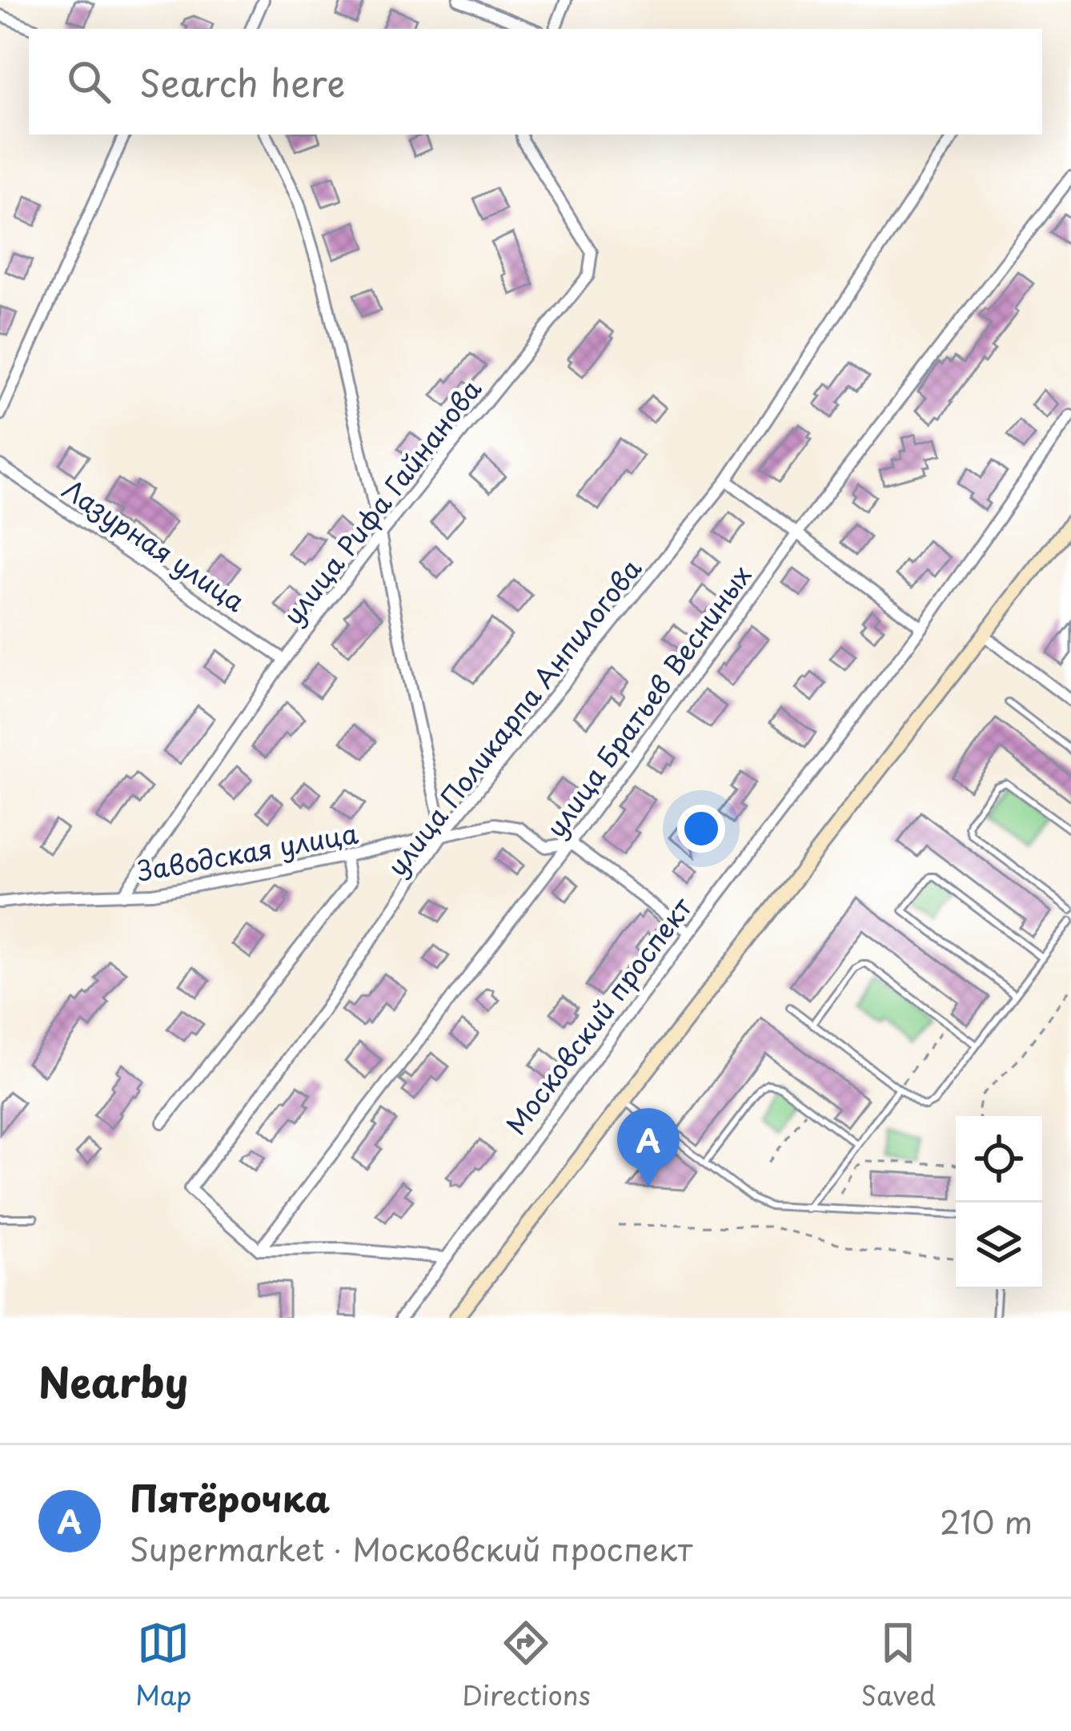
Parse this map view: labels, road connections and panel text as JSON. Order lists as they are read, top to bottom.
{
  "streets": {
    "street": [
      "улица Рифа Гайнанова",
      "Лазурная улица",
      "улица Братьев Весниных",
      "улица Поликарпа Анпилогова",
      "Заводская улица",
      "Московский проспект"
    ]
  },
  "crossings": [
    ["улица Рифа Гайнанова", "Лазурная улица"],
    ["улица Рифа Гайнанова", "Заводская улица"],
    ["улица Братьев Весниных", "улица Поликарпа Анпилогова"],
    ["улица Братьев Весниных", "Заводская улица"],
    ["улица Поликарпа Анпилогова", "Заводская улица"]
  ],
  "page": {
    "search": "Search here",
    "pins": "A",
    "heading": "Nearby",
    "list": [
      {
        "mark": "A",
        "name": "Пятёрочка",
        "note": "Supermarket · Московский проспект",
        "value": "210 m"
      }
    ],
    "nav": ["Map", "Directions", "Saved"]
  }
}
